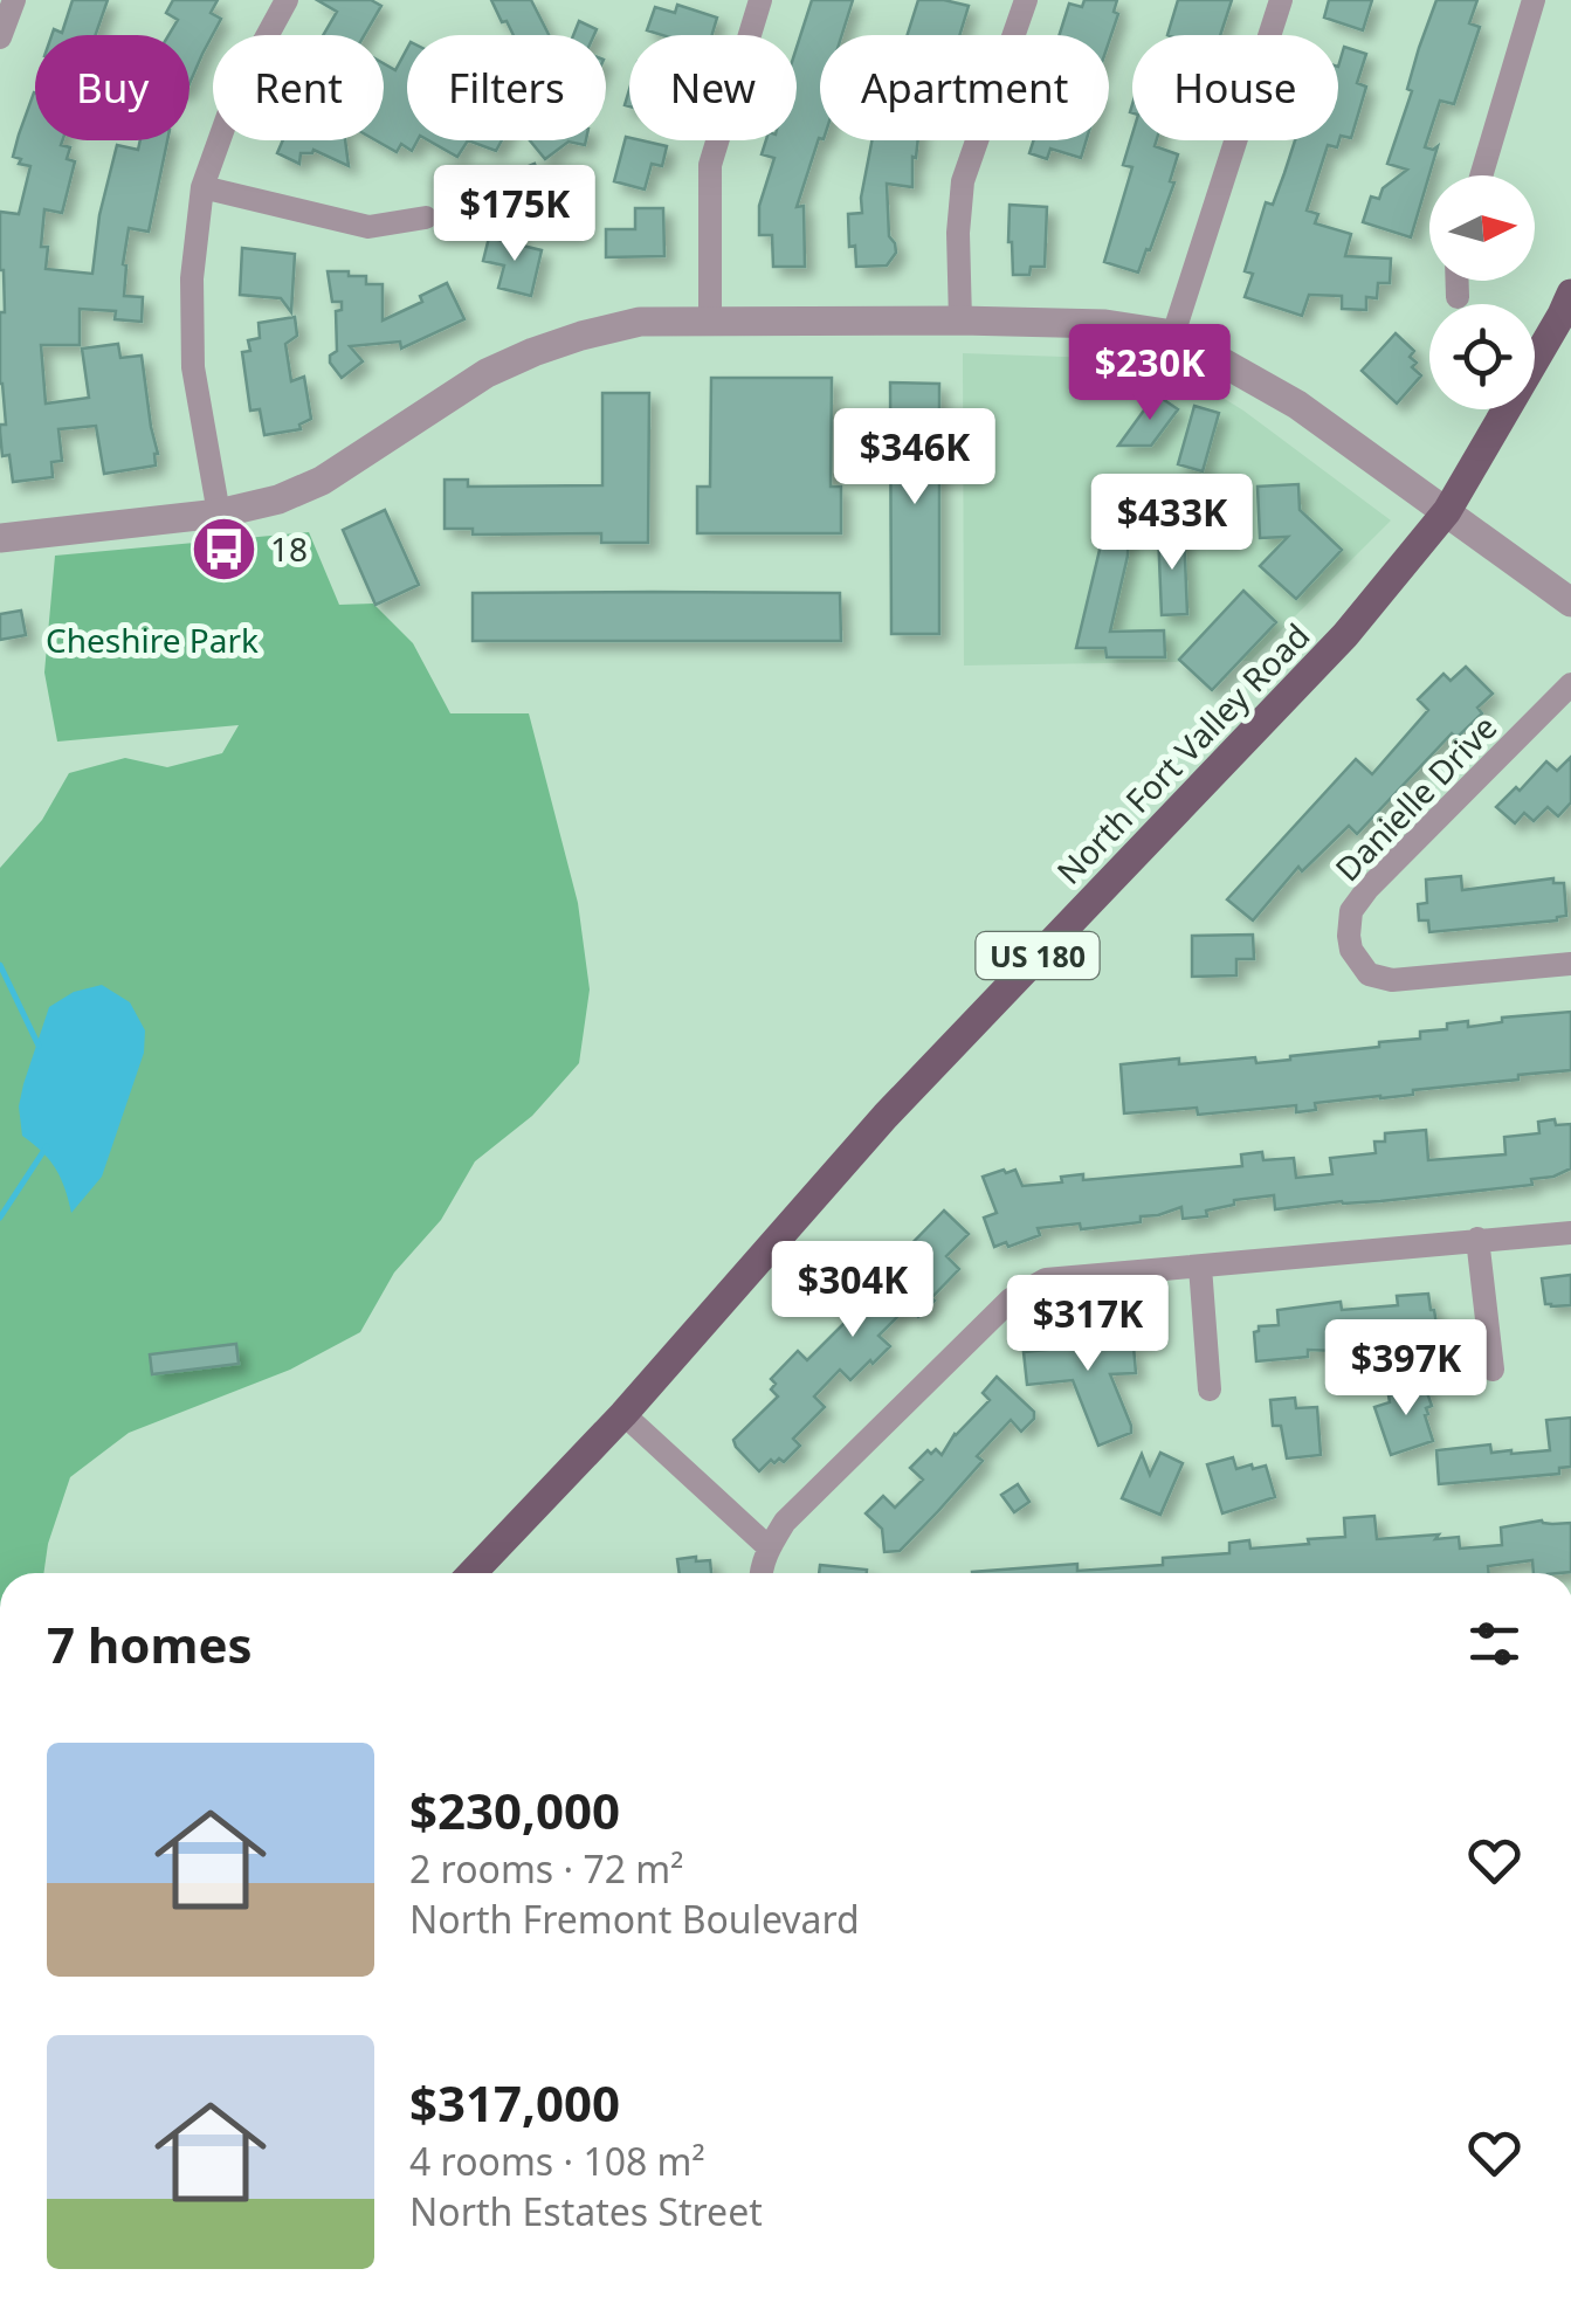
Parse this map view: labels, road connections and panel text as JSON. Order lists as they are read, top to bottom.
{
  "streets": {
    "main road": ["North Fort Valley Road", "US 180"],
    "street": ["Danielle Drive"]
  },
  "parks": ["Cheshire Park"],
  "places": {
    "bus stop": ["18"]
  },
  "north": "right",
  "page": {
    "chip": [
      "Buy",
      "Rent",
      "Filters",
      "New",
      "Apartment",
      "House"
    ],
    "price": [
      "$175K",
      "$230K",
      "$346K",
      "$433K",
      "$304K",
      "$317K",
      "$397K"
    ],
    "heading": "7 homes",
    "list": [
      {
        "name": "$230,000",
        "note": "2 rooms · 72 m² · North Fremont Boulevard"
      },
      {
        "name": "$317,000",
        "note": "4 rooms · 108 m² · North Estates Street"
      }
    ]
  }
}
